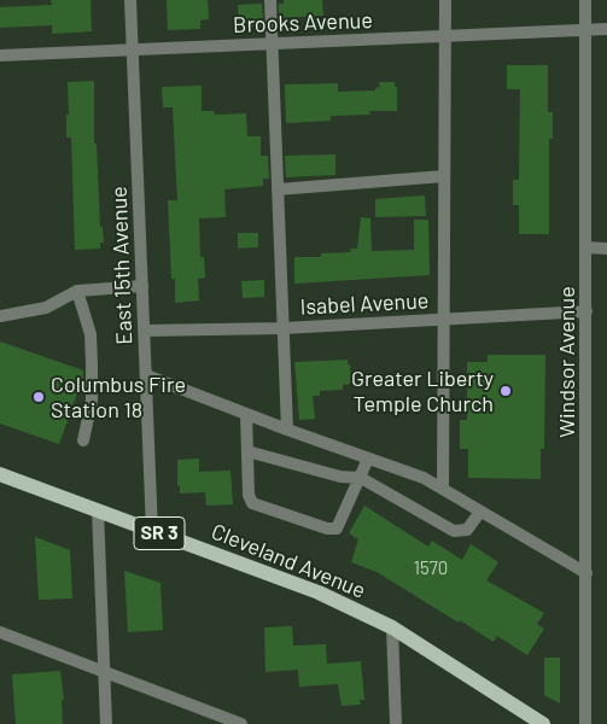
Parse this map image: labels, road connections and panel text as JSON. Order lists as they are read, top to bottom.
{
  "streets": {
    "main road": ["SR 3", "Cleveland Avenue"],
    "street": [
      "Brooks Avenue",
      "East 15th Avenue",
      "Isabel Avenue",
      "Windsor Avenue"
    ]
  },
  "crossings": [
    ["Brooks Avenue", "East 15th Avenue"],
    ["Brooks Avenue", "Windsor Avenue"],
    ["East 15th Avenue", "Isabel Avenue"],
    ["East 15th Avenue", "Cleveland Avenue"],
    ["Isabel Avenue", "Windsor Avenue"]
  ],
  "places": ["Greater Liberty Temple Church", "Columbus Fire Station 18"],
  "house_numbers": ["1570"]
}
